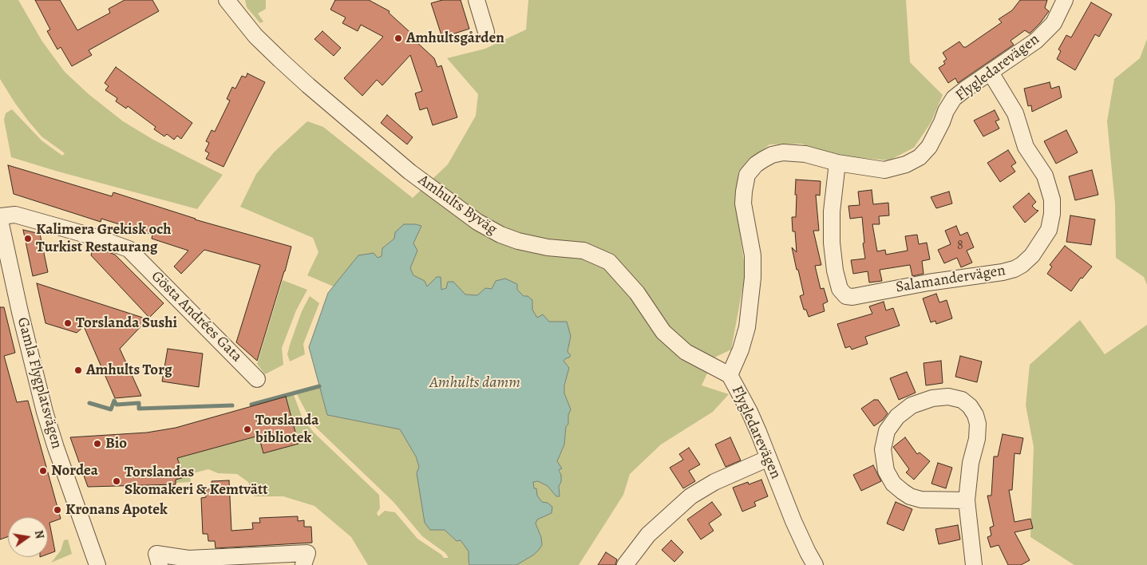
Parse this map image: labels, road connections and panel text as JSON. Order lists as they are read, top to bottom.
{
  "streets": {
    "street": [
      "Flygledarevägen",
      "Amhults Byväg",
      "Salamandervägen",
      "Gösta Andrées Gata",
      "Gamla Flygplatsvägen"
    ]
  },
  "crossings": [
    ["Flygledarevägen", "Amhults Byväg"],
    ["Flygledarevägen", "Salamandervägen"]
  ],
  "water": ["Amhults damm"],
  "places": [
    "Amhultsgården",
    "Kalimera Grekisk och Turkist Restaurang",
    "Torslanda Sushi",
    "Amhults Torg",
    "Torslanda bibliotek",
    "Bio",
    "Nordea",
    "Torslandas Skomakeri & Kemtvätt",
    "Kronans Apotek"
  ],
  "house_numbers": ["8"],
  "north": "right"
}
